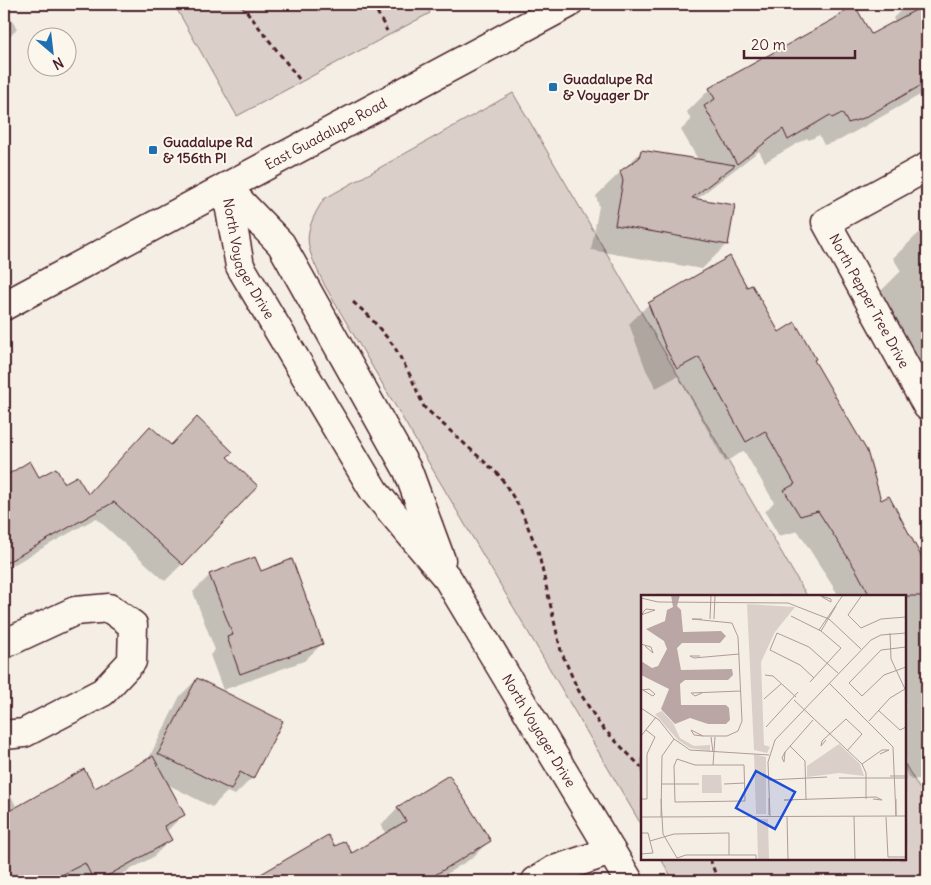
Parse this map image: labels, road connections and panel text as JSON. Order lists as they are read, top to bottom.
{
  "streets": {
    "street": ["East Guadalupe Road", "North Voyager Drive", "North Pepper Tree Drive"]
  },
  "crossings": [
    ["East Guadalupe Road", "North Voyager Drive"]
  ],
  "places": {
    "transit": ["Guadalupe Rd & Voyager Dr", "Guadalupe Rd & 156th Pl"]
  },
  "scale_bar": "20 m",
  "north": "bottom right"
}
